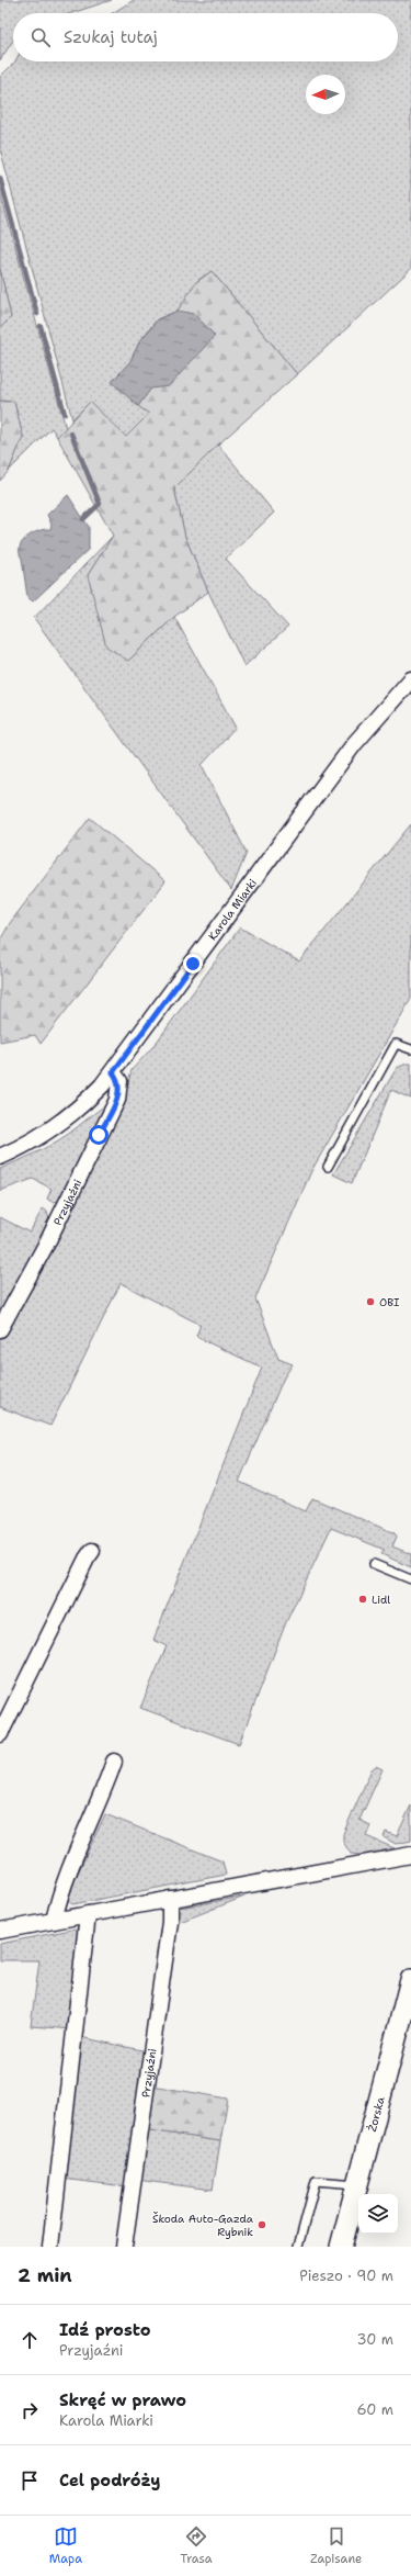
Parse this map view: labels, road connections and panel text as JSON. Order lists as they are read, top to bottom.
{
  "streets": {
    "main road": ["Żorska"],
    "street": ["Karola Miarki", "Przyjaźni"]
  },
  "crossings": [
    ["Karola Miarki", "Przyjaźni"]
  ],
  "places": ["OBI", "Lidl", "Škoda Auto-Gazda Rybnik"],
  "north": "left",
  "page": {
    "search": "Szukaj tutaj",
    "heading": ["2 min", "Pieszo · 90 m"],
    "list": [
      ["Idź prosto", "Przyjaźni", "30 m"],
      ["Skręć w prawo", "Karola Miarki", "60 m"],
      "Cel podróży"
    ],
    "nav": ["Mapa", "Trasa", "Zapisane"]
  }
}
